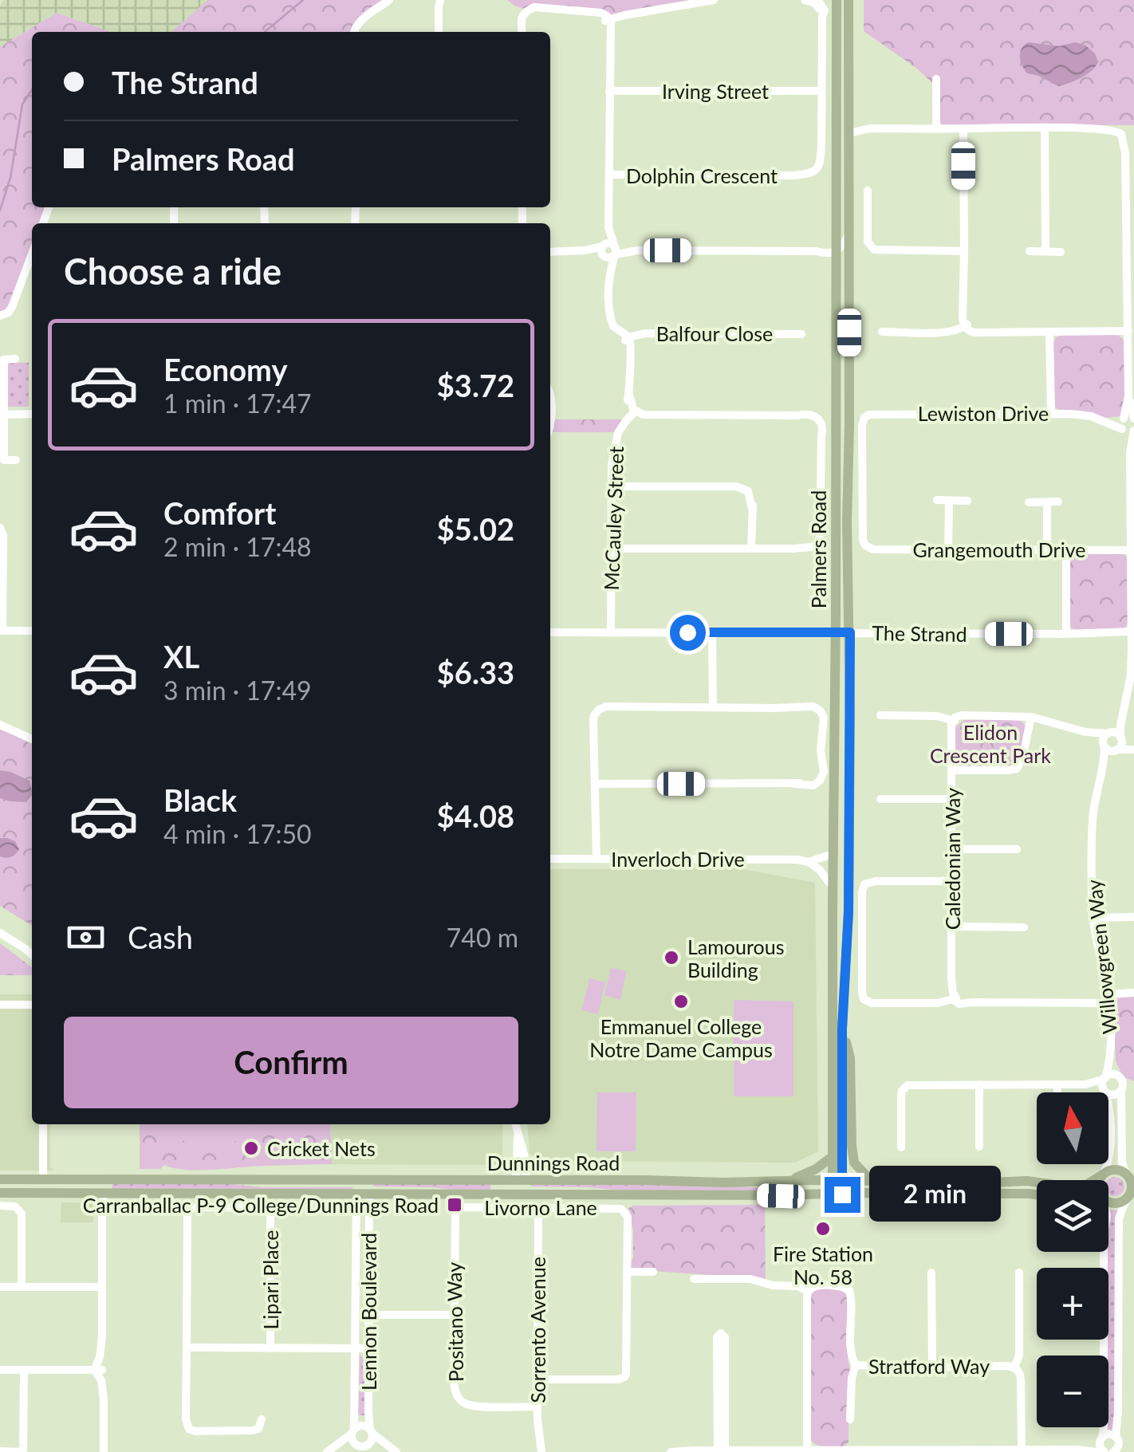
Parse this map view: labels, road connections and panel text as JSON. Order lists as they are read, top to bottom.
{
  "streets": {
    "main road": ["Palmers Road", "Dunnings Road"],
    "street": [
      "Irving Street",
      "Dolphin Crescent",
      "Balfour Close",
      "Lewiston Drive",
      "McCauley Street",
      "Grangemouth Drive",
      "The Strand",
      "Inverloch Drive",
      "Caledonian Way",
      "Willowgreen Way",
      "Livorno Lane",
      "Lipari Place",
      "Lennon Boulevard",
      "Positano Way",
      "Sorrento Avenue",
      "Stratford Way"
    ]
  },
  "crossings": [
    ["Irving Street", "Dolphin Crescent"],
    ["Lewiston Drive", "Grangemouth Drive"],
    ["McCauley Street", "The Strand"],
    ["Palmers Road", "The Strand"],
    ["Palmers Road", "Inverloch Drive"],
    ["Palmers Road", "Dunnings Road"],
    ["Dunnings Road", "Lennon Boulevard"],
    ["Livorno Lane", "Positano Way"],
    ["Livorno Lane", "Sorrento Avenue"],
    ["Positano Way", "Sorrento Avenue"]
  ],
  "parks": ["Elidon Crescent Park"],
  "places": {
    "other": [
      "Lamourous Building",
      "Emmanuel College Notre Dame Campus",
      "Cricket Nets",
      "Fire Station No. 58"
    ],
    "transit": ["Carranballac P-9 College/Dunnings Road"]
  },
  "north": "top",
  "page": {
    "banner": ["The Strand", "Palmers Road"],
    "heading": "Choose a ride",
    "list": [
      {
        "name": "Economy",
        "note": "1 min · 17:47",
        "value": "$3.72"
      },
      {
        "name": "Comfort",
        "note": "2 min · 17:48",
        "value": "$5.02"
      },
      {
        "name": "XL",
        "note": "3 min · 17:49",
        "value": "$6.33"
      },
      {
        "name": "Black",
        "note": "4 min · 17:50",
        "value": "$4.08"
      }
    ],
    "pay": ["Cash", "740 m"],
    "buttons": "Confirm",
    "map_buttons": ["+", "−"],
    "bubble": "2 min"
  }
}
